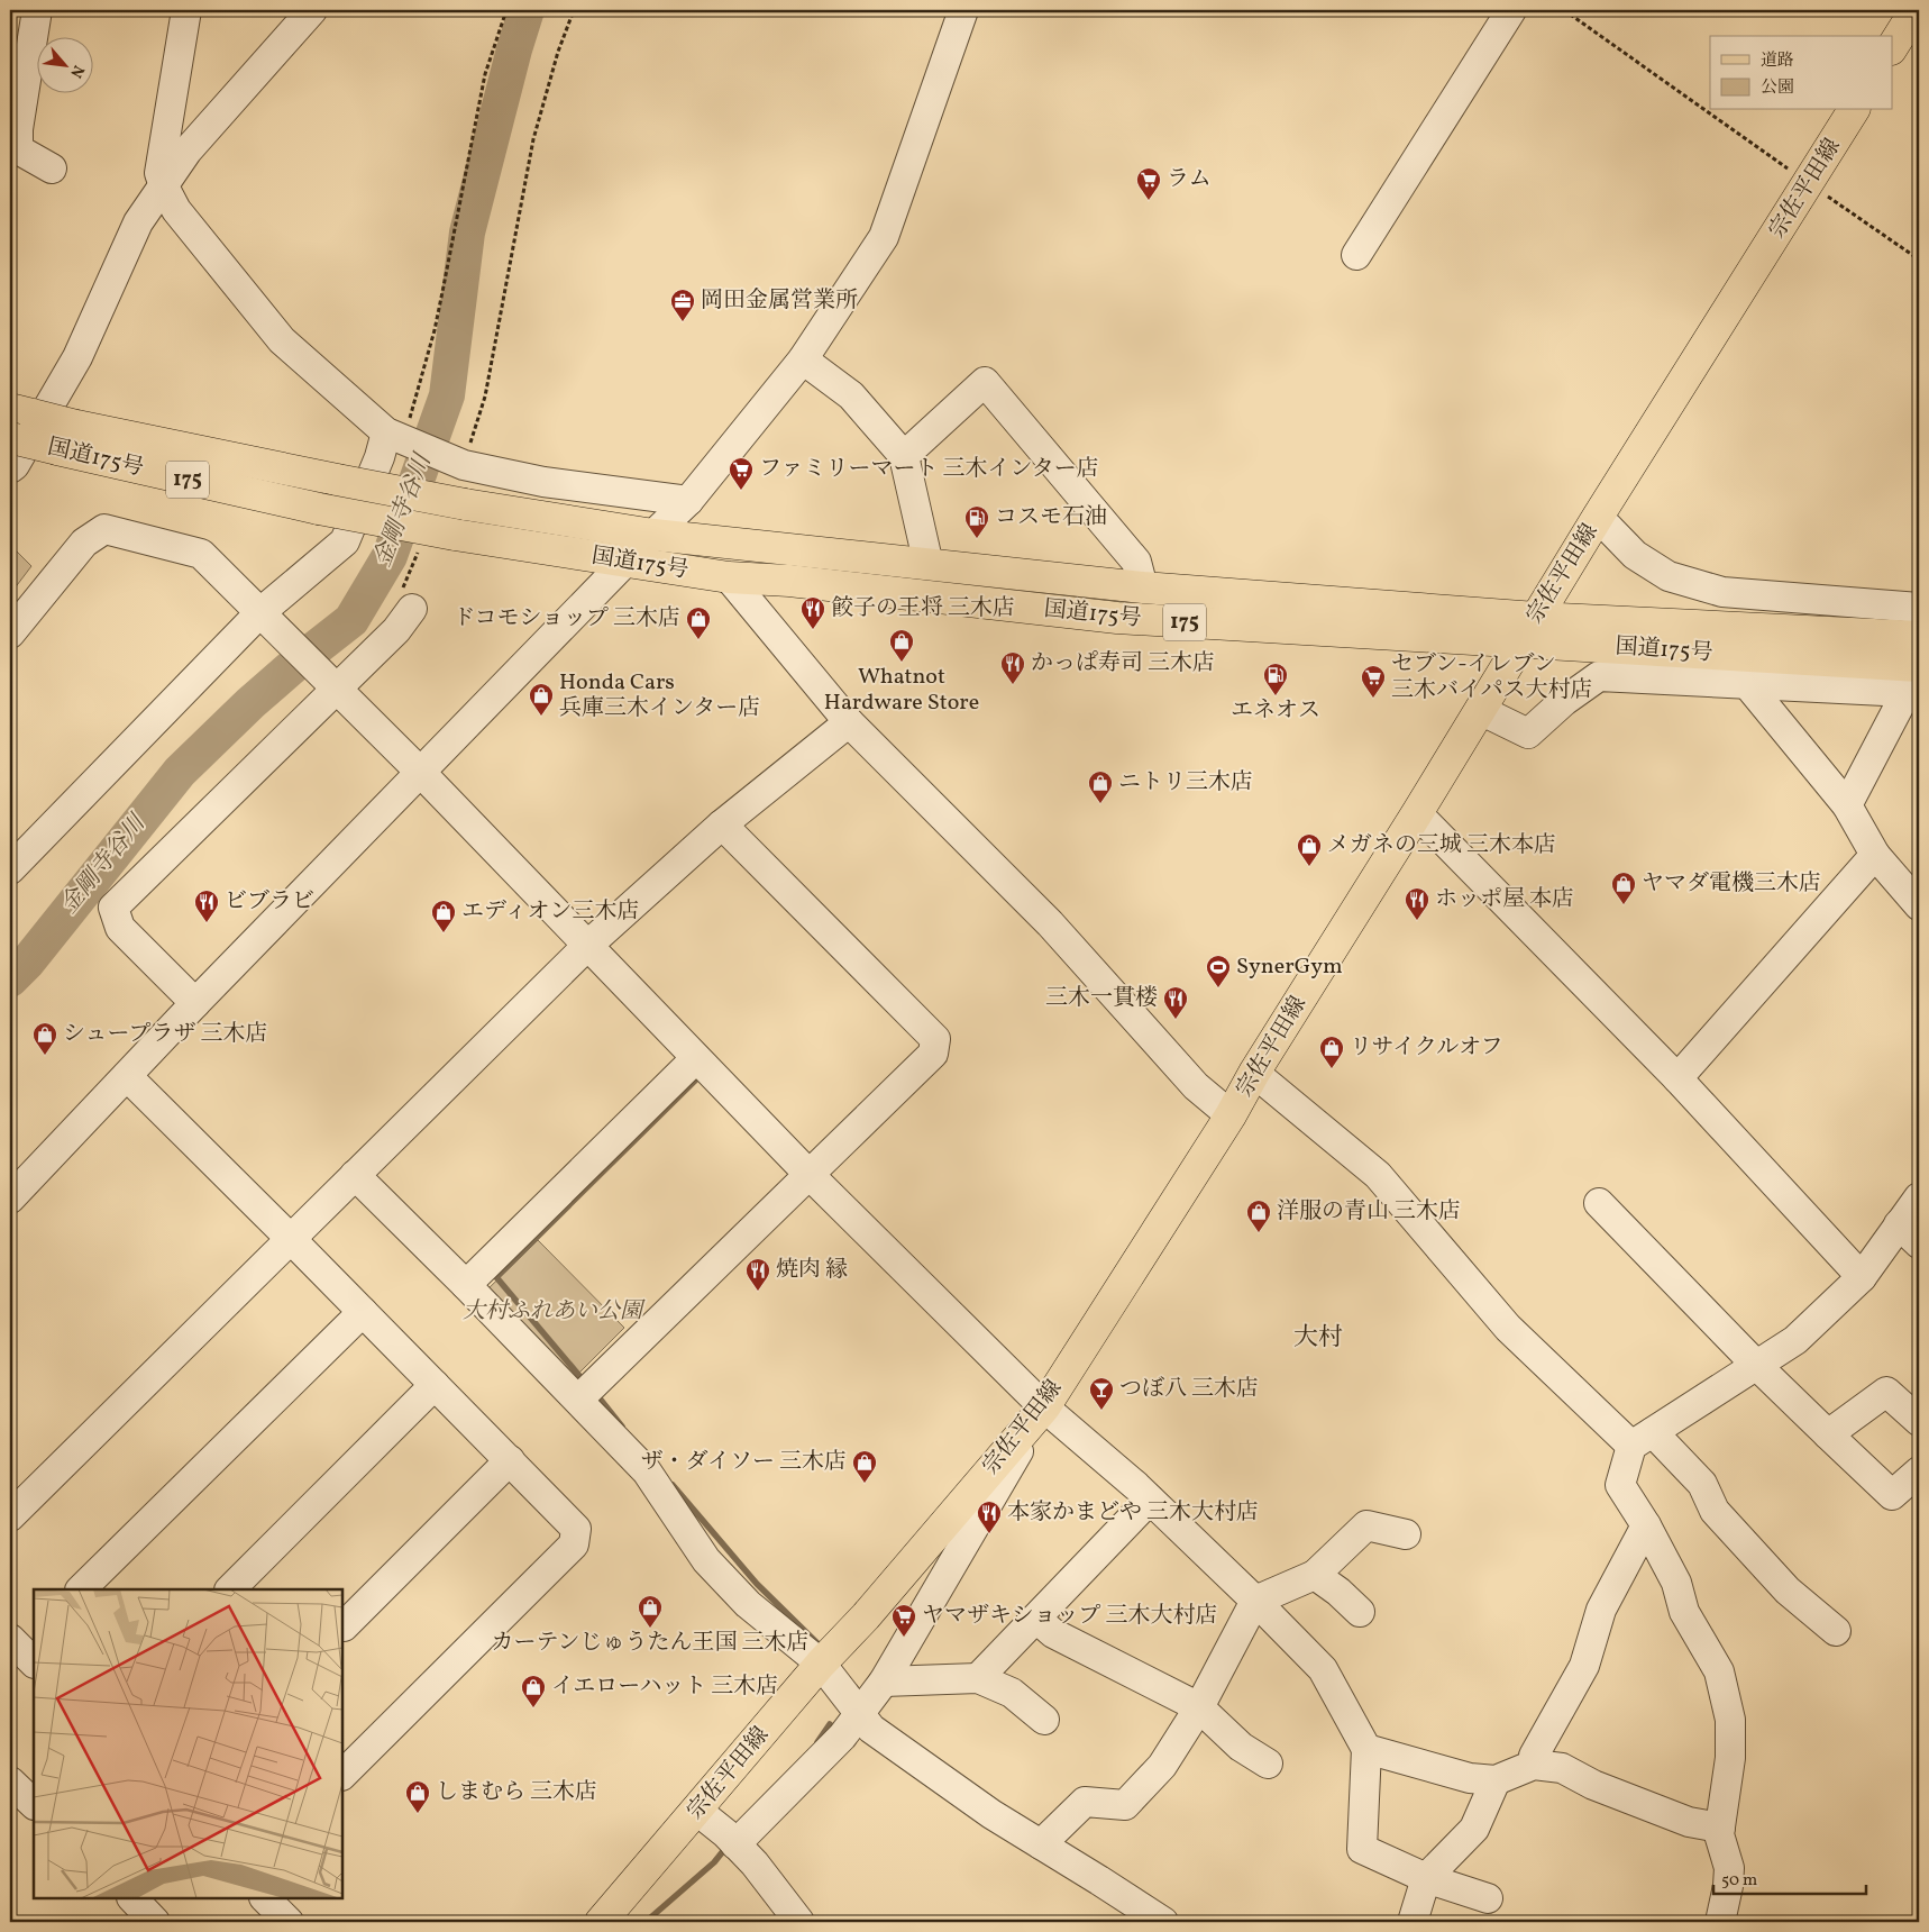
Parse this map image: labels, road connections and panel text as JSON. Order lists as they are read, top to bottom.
{
  "streets": {
    "main road": ["宗佐平田線", "国道175号", "175"]
  },
  "crossings": [
    ["宗佐平田線", "国道175号"]
  ],
  "districts": ["大村"],
  "water": ["金剛寺谷川"],
  "parks": ["大村ふれあい公園"],
  "places": {
    "supermarket": [
      "ラム",
      "ファミリーマート 三木インター店",
      "セブン-イレブン 三木バイパス大村店",
      "ヤマザキショップ 三木大村店"
    ],
    "office": ["岡田金属営業所"],
    "fuel station": ["コスモ石油", "エネオス"],
    "restaurant": [
      "餃子の王将 三木店",
      "かっぱ寿司 三木店",
      "ホッポ屋 本店",
      "ビブラビ",
      "三木一貫楼",
      "焼肉 縁",
      "本家かまどや 三木大村店"
    ],
    "shop": [
      "ドコモショップ 三木店",
      "Whatnot Hardware Store",
      "Honda Cars 兵庫三木インター店",
      "ニトリ三木店",
      "メガネの三城 三木本店",
      "ヤマダ電機三木店",
      "エディオン三木店",
      "シュープラザ 三木店",
      "リサイクルオフ",
      "洋服の青山 三木店",
      "ザ・ダイソー 三木店",
      "カーテンじゅうたん王国 三木店",
      "イエローハット 三木店",
      "しまむら 三木店"
    ],
    "sports": ["SynerGym"],
    "bar": ["つぼ八 三木店"]
  },
  "legend": ["道路", "公園"],
  "scale_bar": "50 m",
  "north": "bottom right"
}
